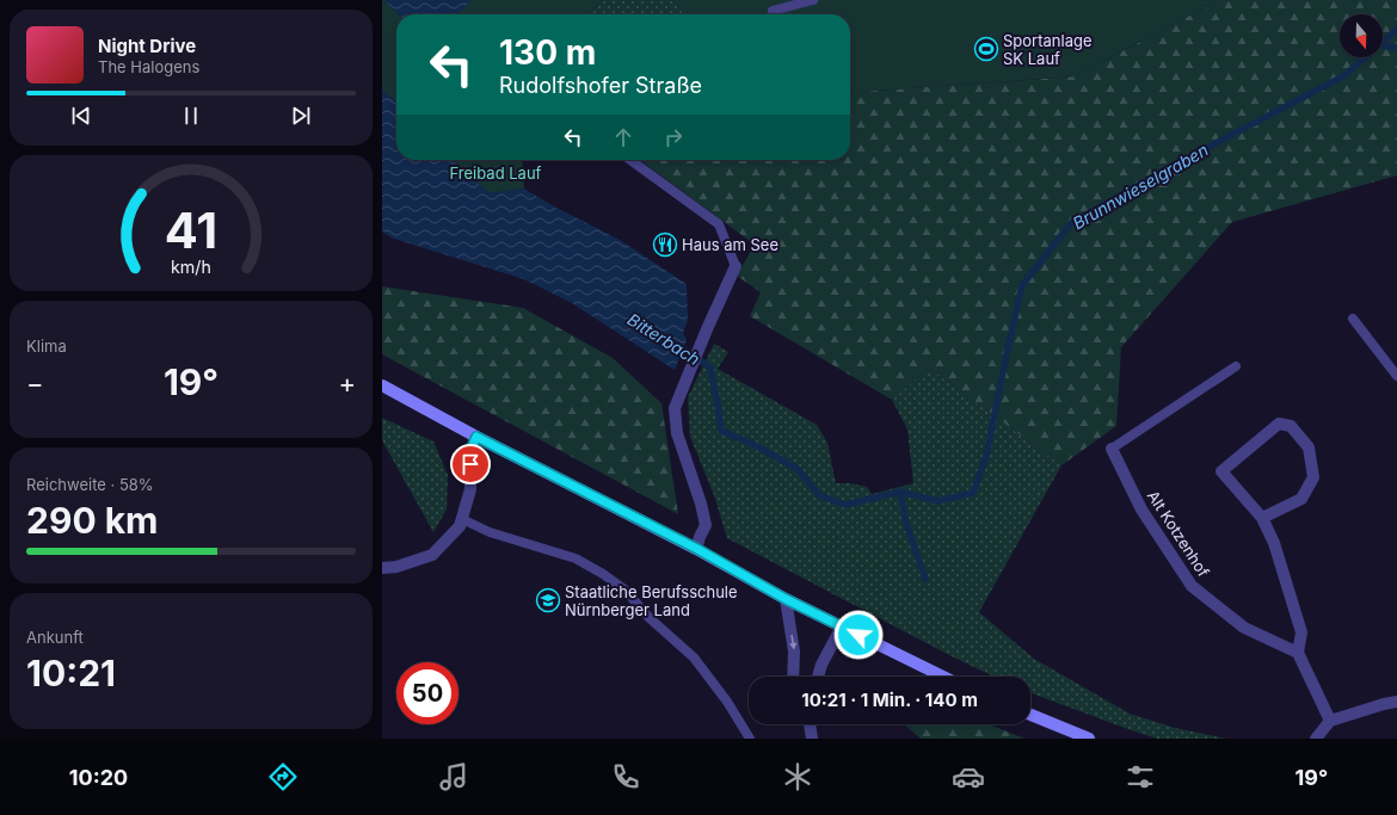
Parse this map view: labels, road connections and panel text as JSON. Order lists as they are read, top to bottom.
{
  "streets": {
    "street": ["Alt Kotzenhof"]
  },
  "water": ["Brunnwieselgraben", "Bitterbach"],
  "parks": ["Freibad Lauf"],
  "places": {
    "sports": ["Sportanlage SK Lauf"],
    "restaurant": ["Haus am See"],
    "school or university": ["Staatliche Berufsschule Nürnberger Land"]
  },
  "north": "bottom",
  "page": {
    "turn": ["130 m", "Rudolfshofer Straße"],
    "song": ["Night Drive", "The Halogens"],
    "tile": [
      "Klima",
      ["Reichweite · 58%", "290 km"],
      ["Ankunft", "10:21"]
    ],
    "heat": ["−", "19°", "+"],
    "limit": "50",
    "trip": "10:21 · 1 Min. · 140 m",
    "tabs": ["10:20", "19°"],
    "gauge": ["41", "km/h"]
  }
}
